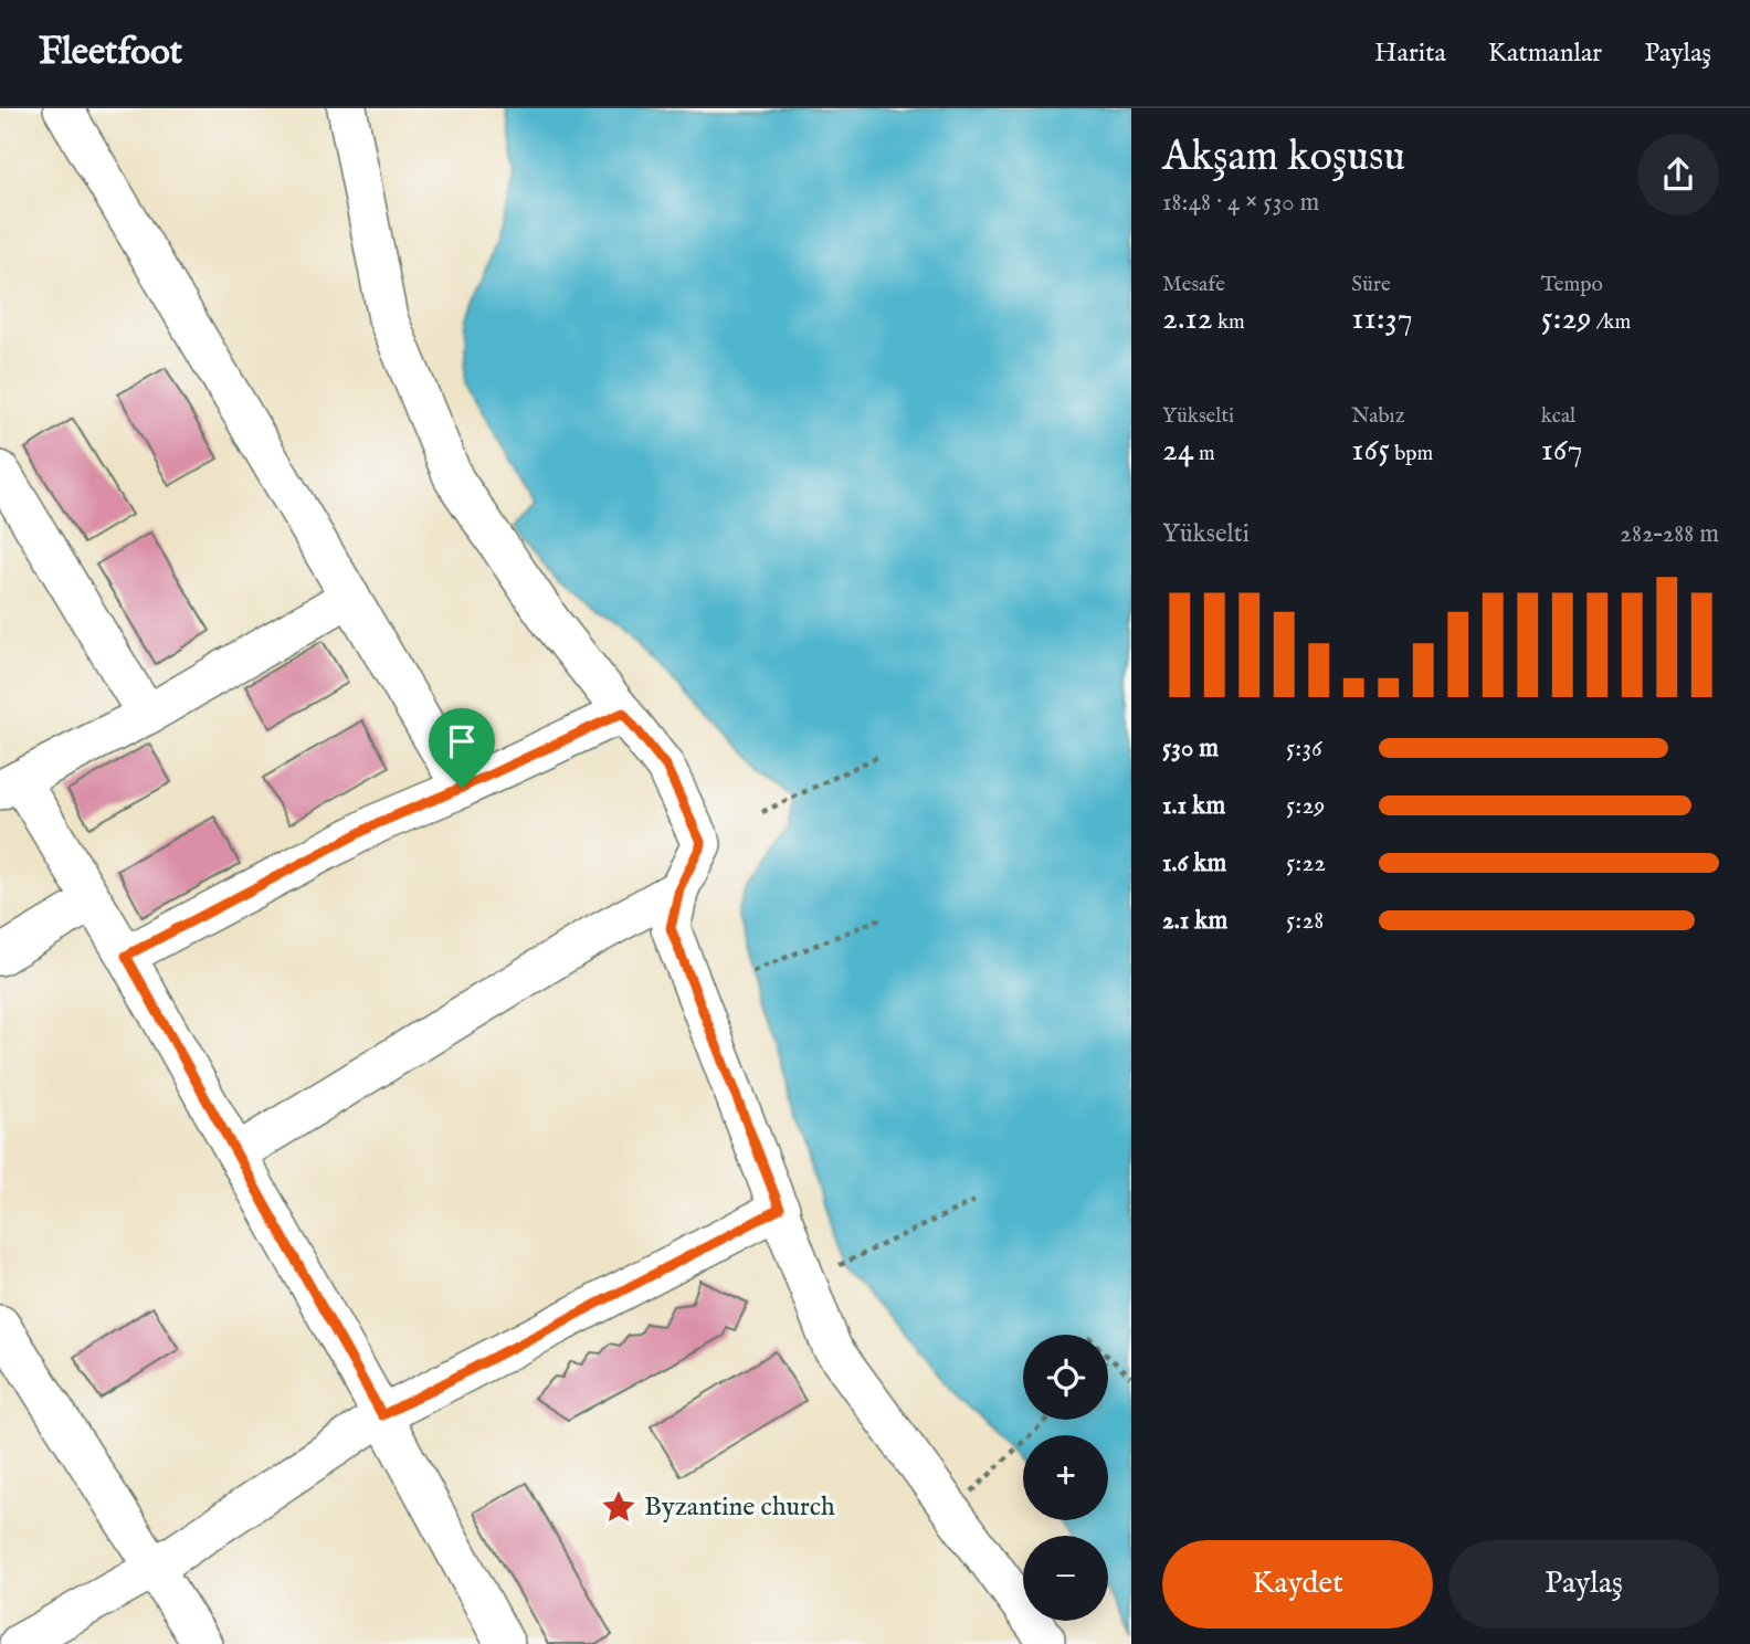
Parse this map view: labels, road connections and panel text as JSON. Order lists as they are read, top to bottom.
{
  "places": {
    "place": ["Byzantine church"]
  },
  "page": {
    "header": "Fleetfoot",
    "nav": ["Harita", "Katmanlar", "Paylaş"],
    "heading": ["Akşam koşusu", "18:48 · 4 × 530 m"],
    "stats": [
      ["Mesafe", "2.12 km"],
      ["Süre", "11:37"],
      ["Tempo", "5:29 /km"],
      ["Yükselti", "24 m"],
      ["Nabız", "165 bpm"],
      ["kcal", "167"]
    ],
    "chart": ["Yükselti", "282–288 m"],
    "list": [
      {
        "name": "530 m",
        "note": "5:36"
      },
      {
        "name": "1.1 km",
        "note": "5:29"
      },
      {
        "name": "1.6 km",
        "note": "5:22"
      },
      {
        "name": "2.1 km",
        "note": "5:28"
      }
    ],
    "map_buttons": ["+", "−"],
    "buttons": ["Kaydet", "Paylaş"]
  }
}
